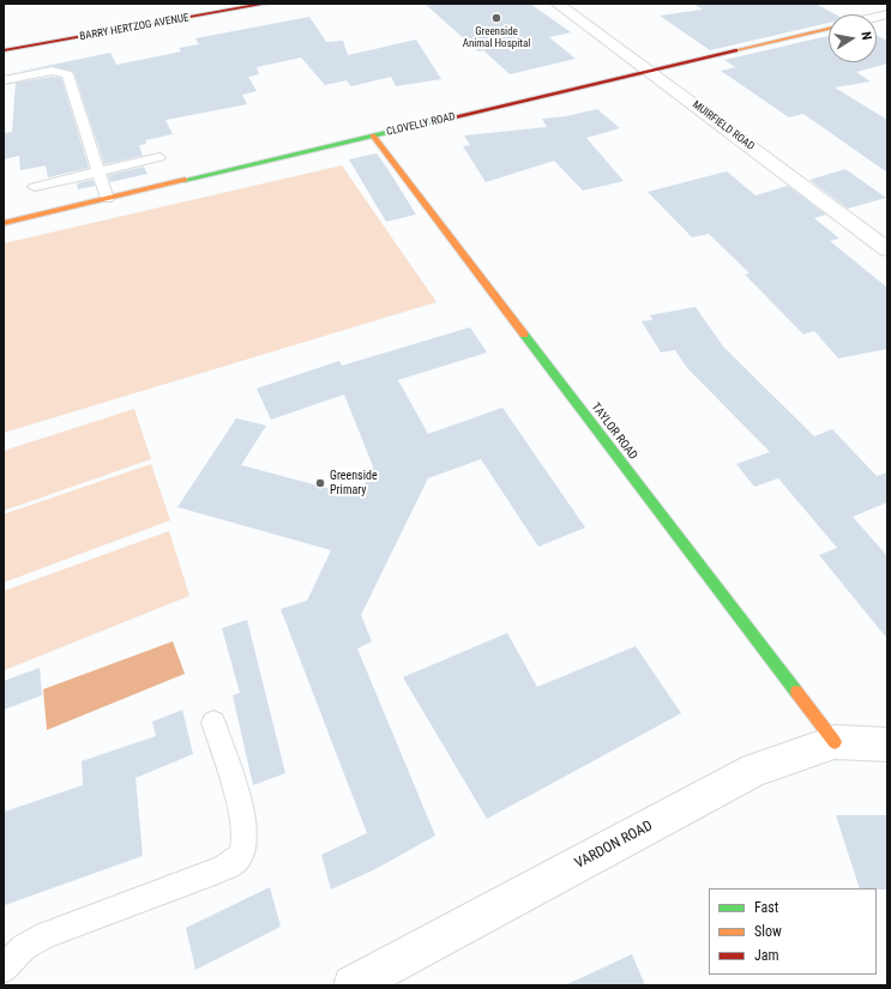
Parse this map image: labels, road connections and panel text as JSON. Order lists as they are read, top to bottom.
{
  "streets": {
    "street": [
      "BARRY HERTZOG AVENUE",
      "CLOVELLY ROAD",
      "MUIRFIELD ROAD",
      "TAYLOR ROAD",
      "VARDON ROAD"
    ]
  },
  "crossings": [
    ["CLOVELLY ROAD", "MUIRFIELD ROAD"],
    ["CLOVELLY ROAD", "TAYLOR ROAD"],
    ["TAYLOR ROAD", "VARDON ROAD"]
  ],
  "places": ["Greenside Animal Hospital", "Greenside Primary"],
  "legend": ["Fast", "Slow", "Jam"],
  "north": "right"
}
